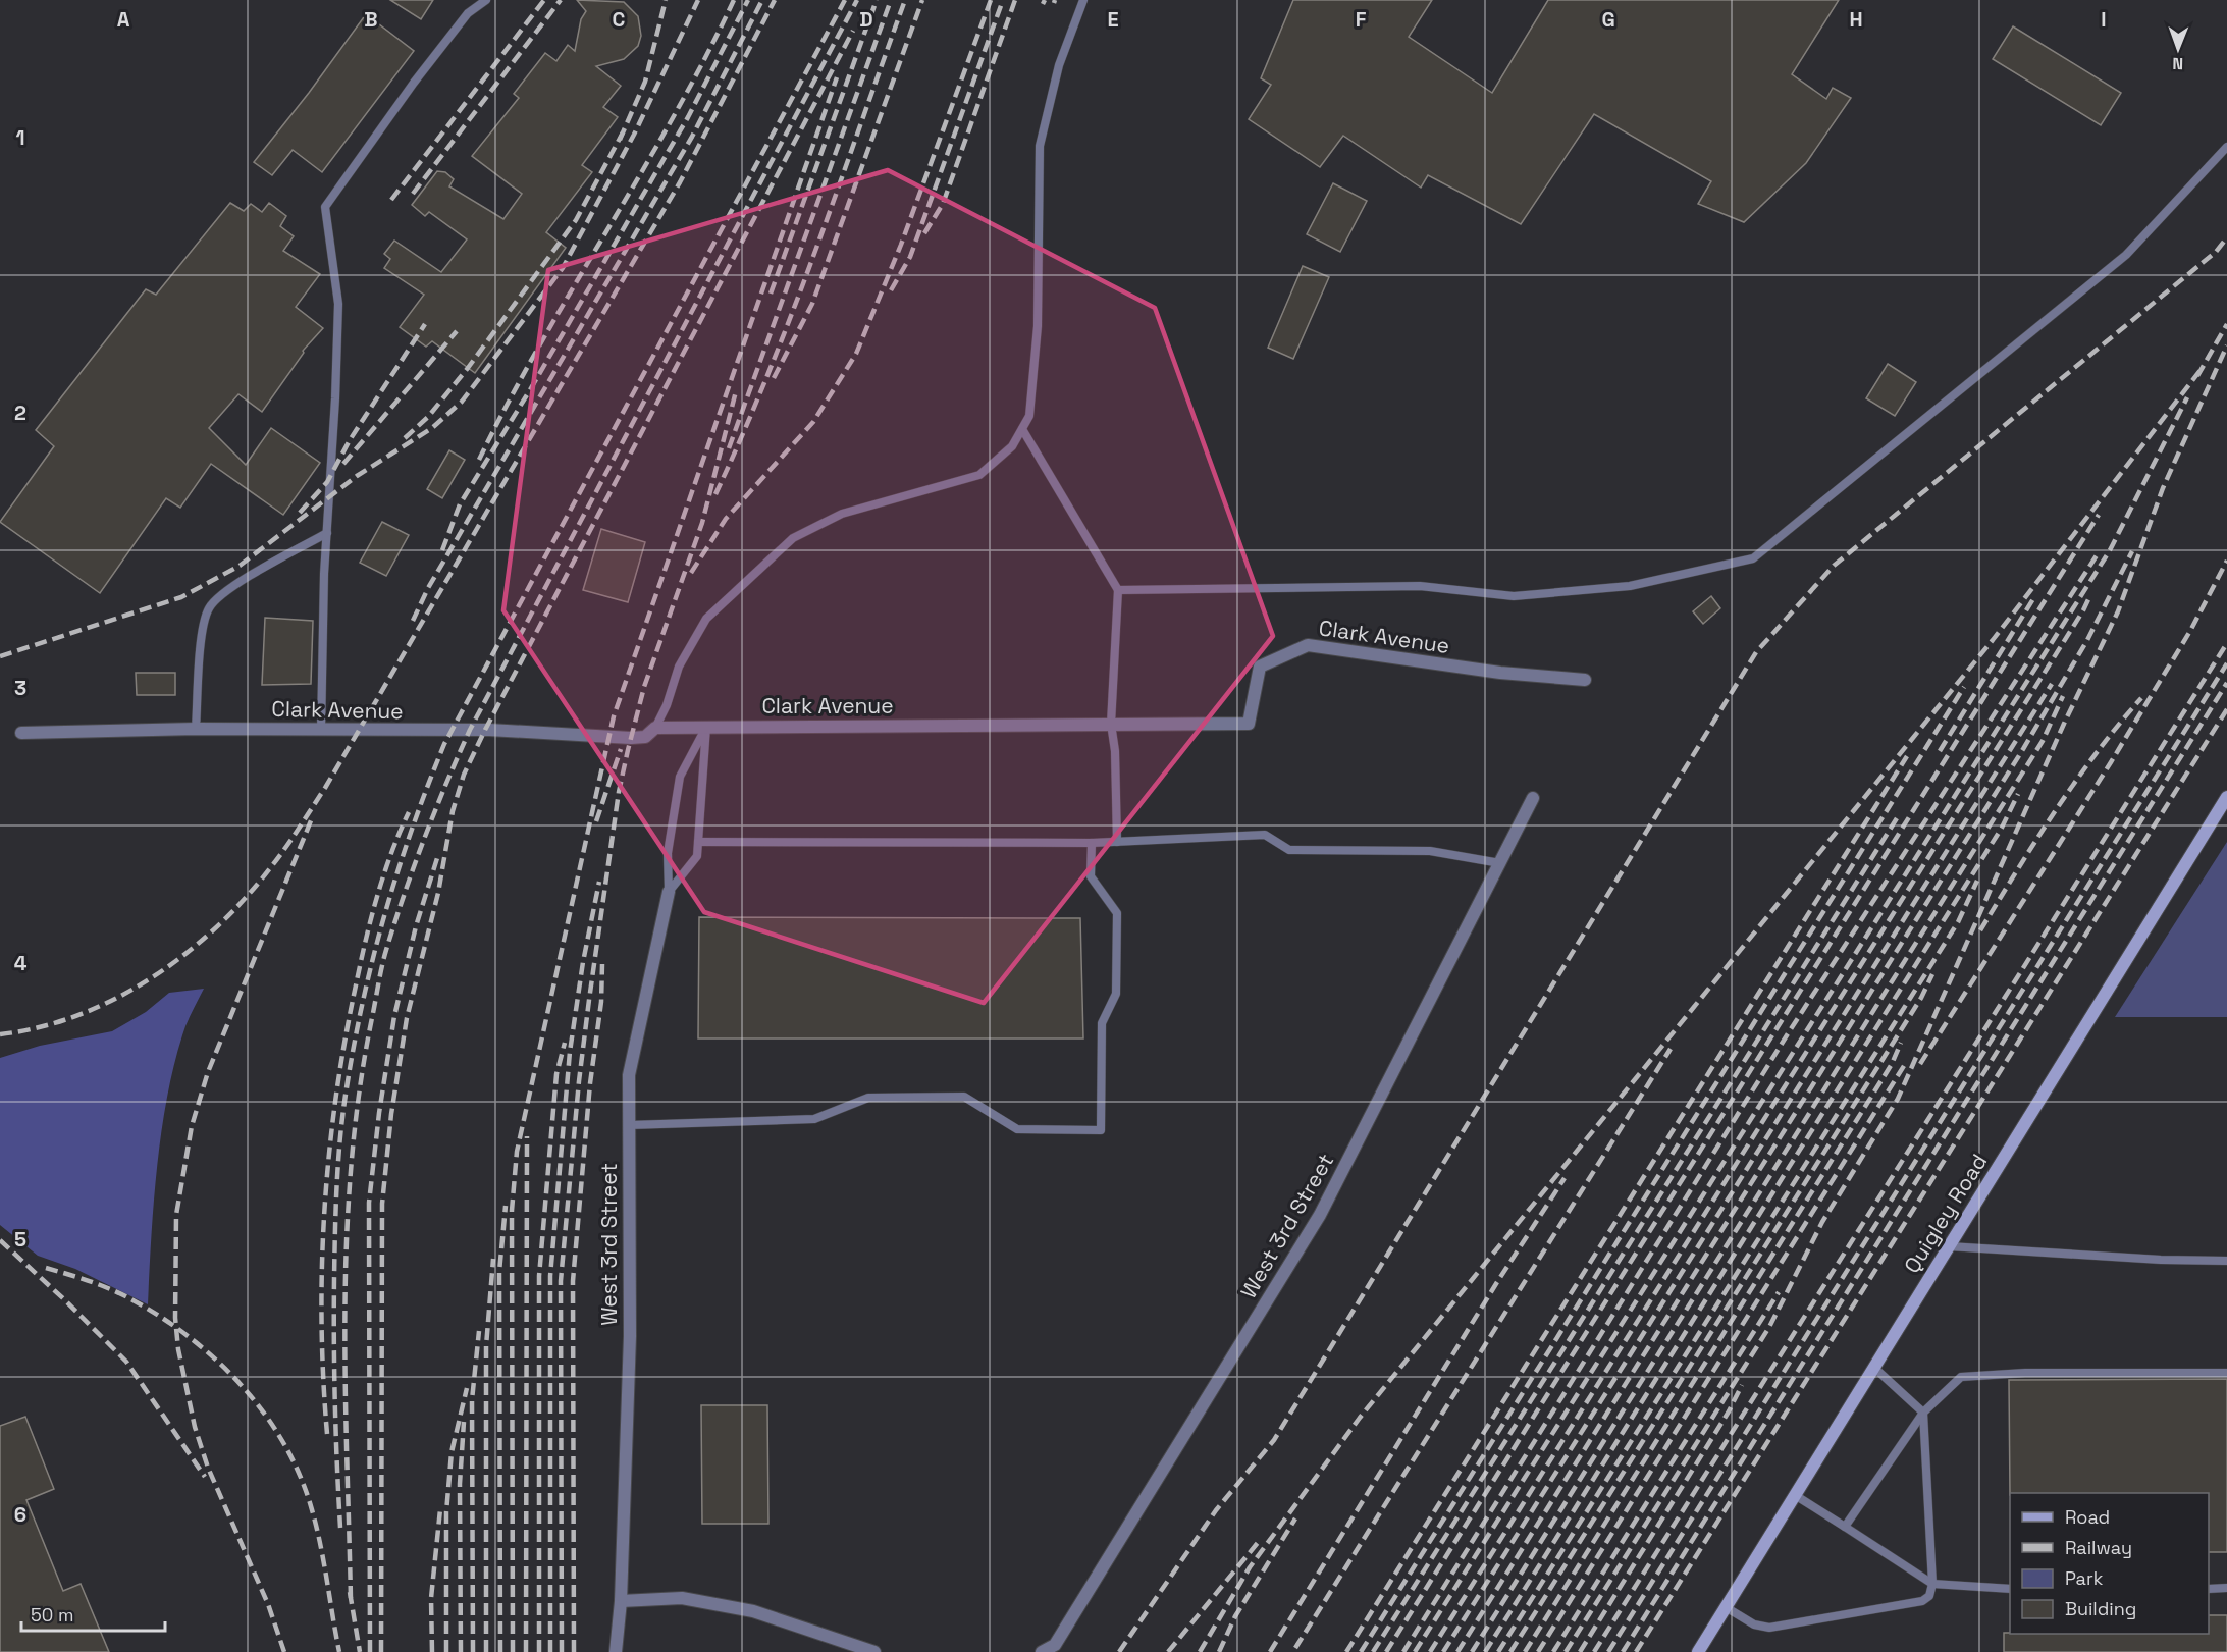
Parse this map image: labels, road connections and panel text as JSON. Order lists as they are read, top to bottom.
{
  "streets": {
    "street": ["Clark Avenue", "Quigley Road", "West 3rd Street"]
  },
  "crossings": [
    ["Clark Avenue", "West 3rd Street"]
  ],
  "legend": [
    "Road",
    "Railway",
    "Park",
    "Building"
  ],
  "scale_bar": "50 m",
  "north": "bottom",
  "grid": {
    "columns": [
      "A",
      "B",
      "C",
      "D",
      "E",
      "F",
      "G",
      "H",
      "I"
    ],
    "rows": [
      "1",
      "2",
      "3",
      "4",
      "5",
      "6"
    ]
  }
}
